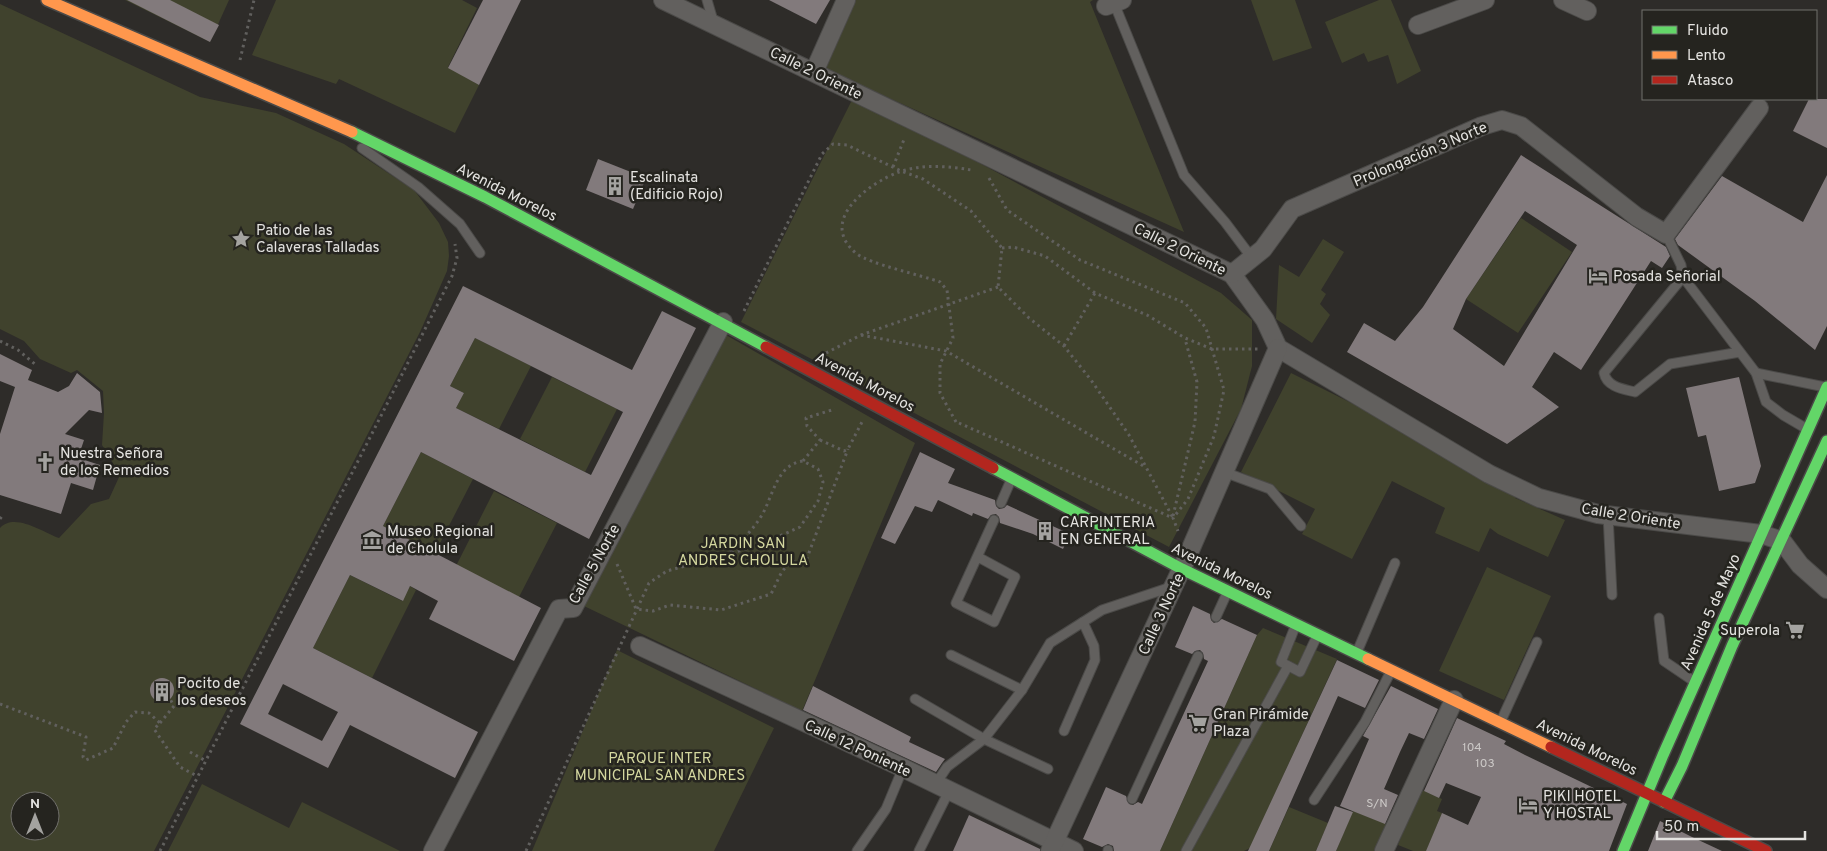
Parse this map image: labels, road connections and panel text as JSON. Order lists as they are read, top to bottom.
{
  "streets": {
    "main road": ["Avenida Morelos", "Avenida 5 de Mayo"],
    "street": [
      "Calle 2 Oriente",
      "Prolongación 3 Norte",
      "Calle 5 Norte",
      "Calle 3 Norte",
      "Calle 12 Poniente"
    ]
  },
  "crossings": [
    ["Calle 2 Oriente", "Prolongación 3 Norte"],
    ["Calle 2 Oriente", "Avenida 5 de Mayo"],
    ["Calle 2 Oriente", "Calle 3 Norte"],
    ["Avenida Morelos", "Calle 5 Norte"],
    ["Avenida Morelos", "Avenida 5 de Mayo"],
    ["Avenida Morelos", "Calle 3 Norte"],
    ["Calle 3 Norte", "Calle 12 Poniente"]
  ],
  "parks": ["JARDIN SAN ANDRES CHOLULA", "PARQUE INTER MUNICIPAL SAN ANDRES"],
  "places": {
    "building": ["Escalinata (Edificio Rojo)", "CARPINTERIA EN GENERAL", "Pocito de los deseos"],
    "place": ["Patio de las Calaveras Talladas"],
    "hotel": ["Posada Señorial", "PIKI HOTEL Y HOSTAL"],
    "church": ["Nuestra Señora de los Remedios"],
    "museum": ["Museo Regional de Cholula"],
    "supermarket": ["Superola", "Gran Pirámide Plaza"]
  },
  "house_numbers": ["104", "103", "S/N"],
  "legend": ["Fluido", "Lento", "Atasco"],
  "scale_bar": "50 m",
  "north": "top"
}
